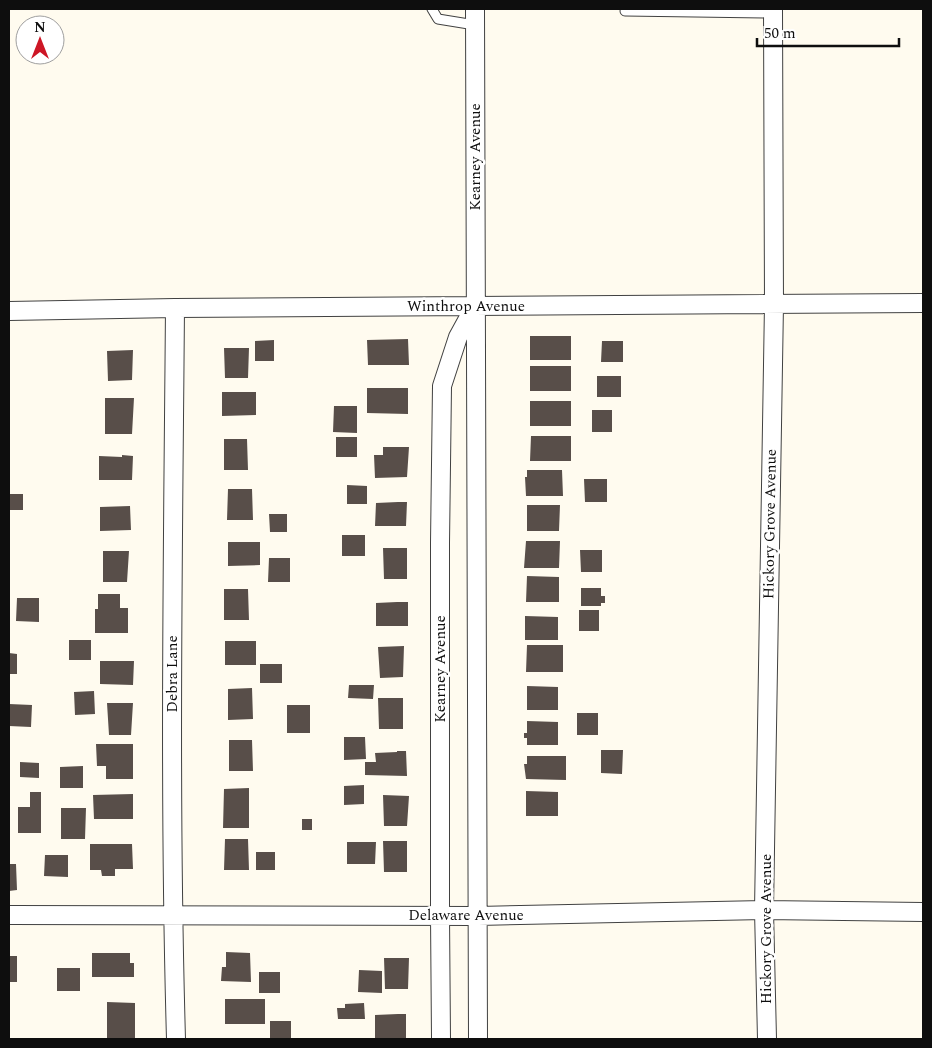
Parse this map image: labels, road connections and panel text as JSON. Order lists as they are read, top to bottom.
{
  "streets": {
    "street": [
      "Kearney Avenue",
      "Winthrop Avenue",
      "Hickory Grove Avenue",
      "Debra Lane",
      "Delaware Avenue"
    ]
  },
  "crossings": [
    ["Kearney Avenue", "Winthrop Avenue"],
    ["Kearney Avenue", "Delaware Avenue"],
    ["Winthrop Avenue", "Hickory Grove Avenue"],
    ["Winthrop Avenue", "Debra Lane"],
    ["Hickory Grove Avenue", "Delaware Avenue"],
    ["Debra Lane", "Delaware Avenue"]
  ],
  "scale_bar": "50 m",
  "north": "top"
}
